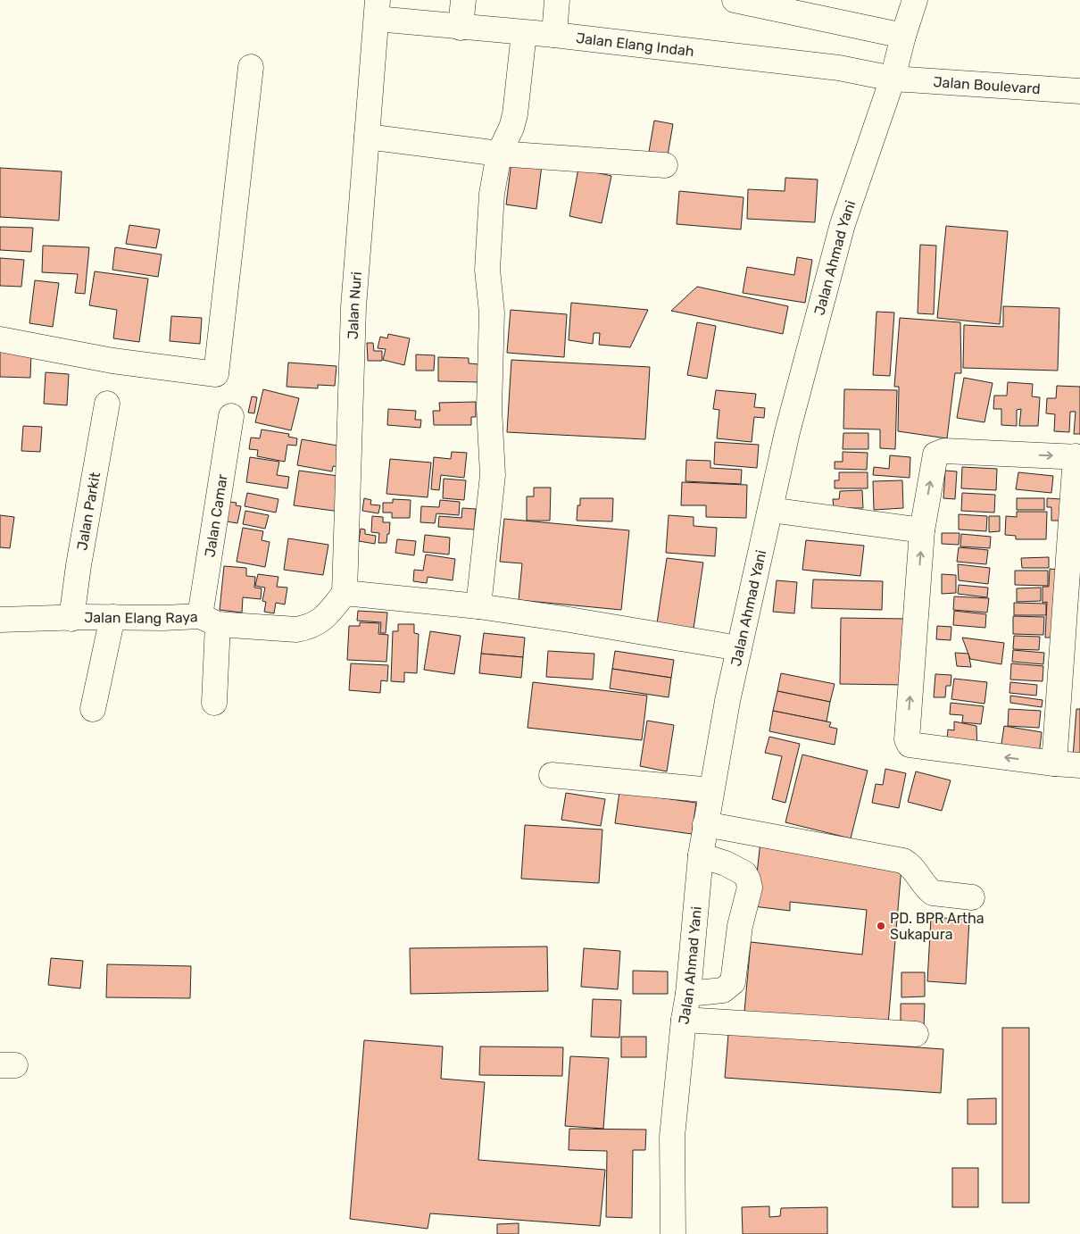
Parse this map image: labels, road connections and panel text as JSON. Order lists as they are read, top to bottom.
{
  "streets": {
    "street": [
      "Jalan Elang Indah",
      "Jalan Boulevard",
      "Jalan Ahmad Yani",
      "Jalan Nuri",
      "Jalan Parkit",
      "Jalan Camar",
      "Jalan Elang Raya"
    ]
  },
  "crossings": [
    ["Jalan Elang Indah", "Jalan Boulevard"],
    ["Jalan Elang Indah", "Jalan Ahmad Yani"],
    ["Jalan Elang Indah", "Jalan Nuri"],
    ["Jalan Boulevard", "Jalan Ahmad Yani"],
    ["Jalan Nuri", "Jalan Elang Raya"],
    ["Jalan Parkit", "Jalan Elang Raya"],
    ["Jalan Camar", "Jalan Elang Raya"]
  ],
  "places": ["PD. BPR Artha Sukapura"]
}
